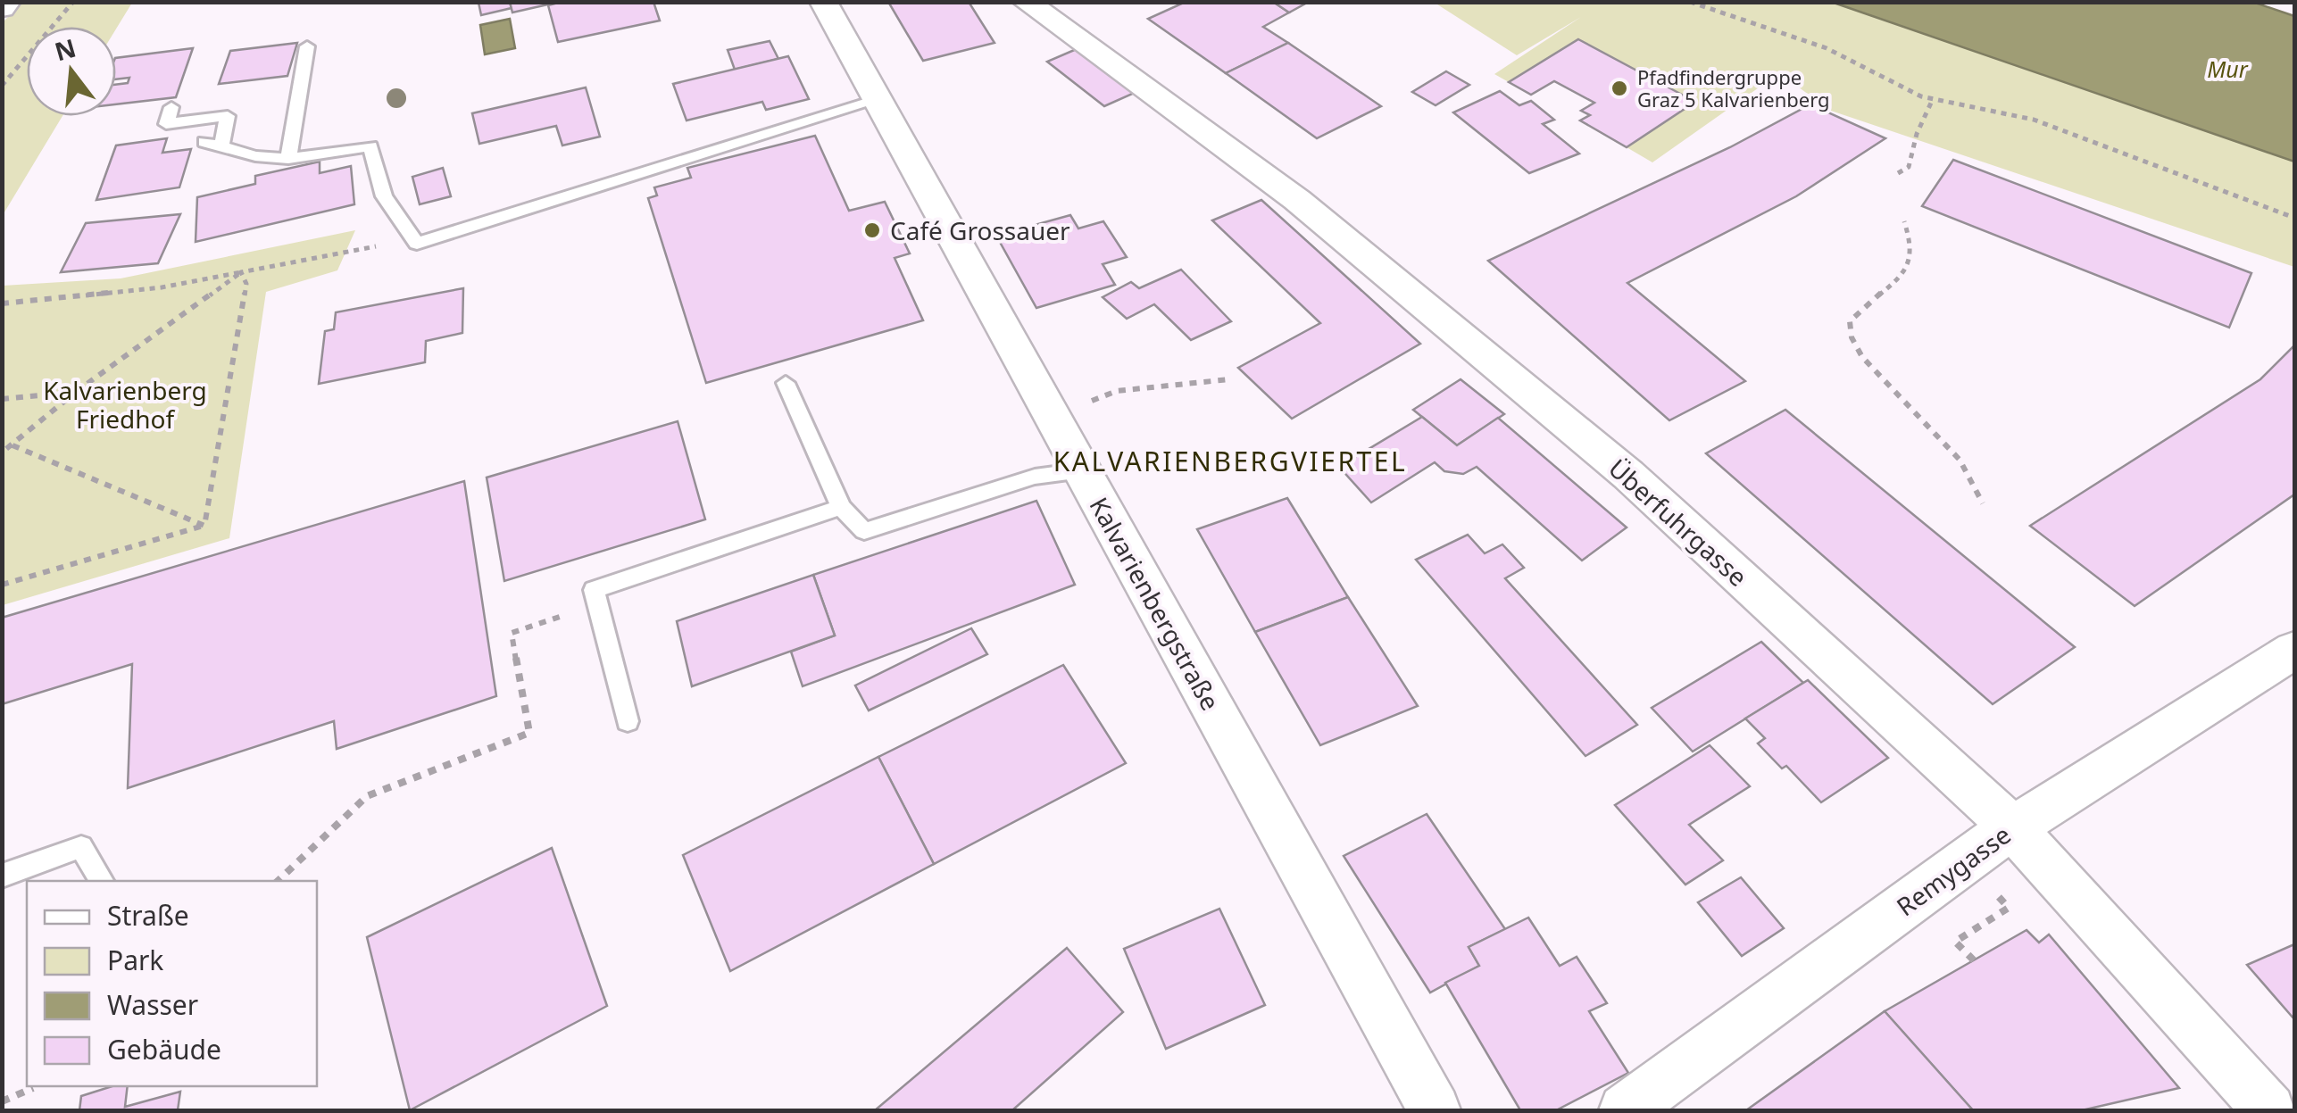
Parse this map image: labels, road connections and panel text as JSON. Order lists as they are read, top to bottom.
{
  "streets": {
    "street": ["Überfuhrgasse", "Kalvarienbergstraße", "Remygasse"]
  },
  "crossings": [
    ["Überfuhrgasse", "Remygasse"]
  ],
  "districts": ["KALVARIENBERGVIERTEL"],
  "water": ["Mur"],
  "parks": ["Kalvarienberg Friedhof"],
  "places": ["Pfadfindergruppe Graz 5 Kalvarienberg", "Café Grossauer"],
  "legend": [
    "Straße",
    "Park",
    "Wasser",
    "Gebäude"
  ],
  "north": "top"
}
